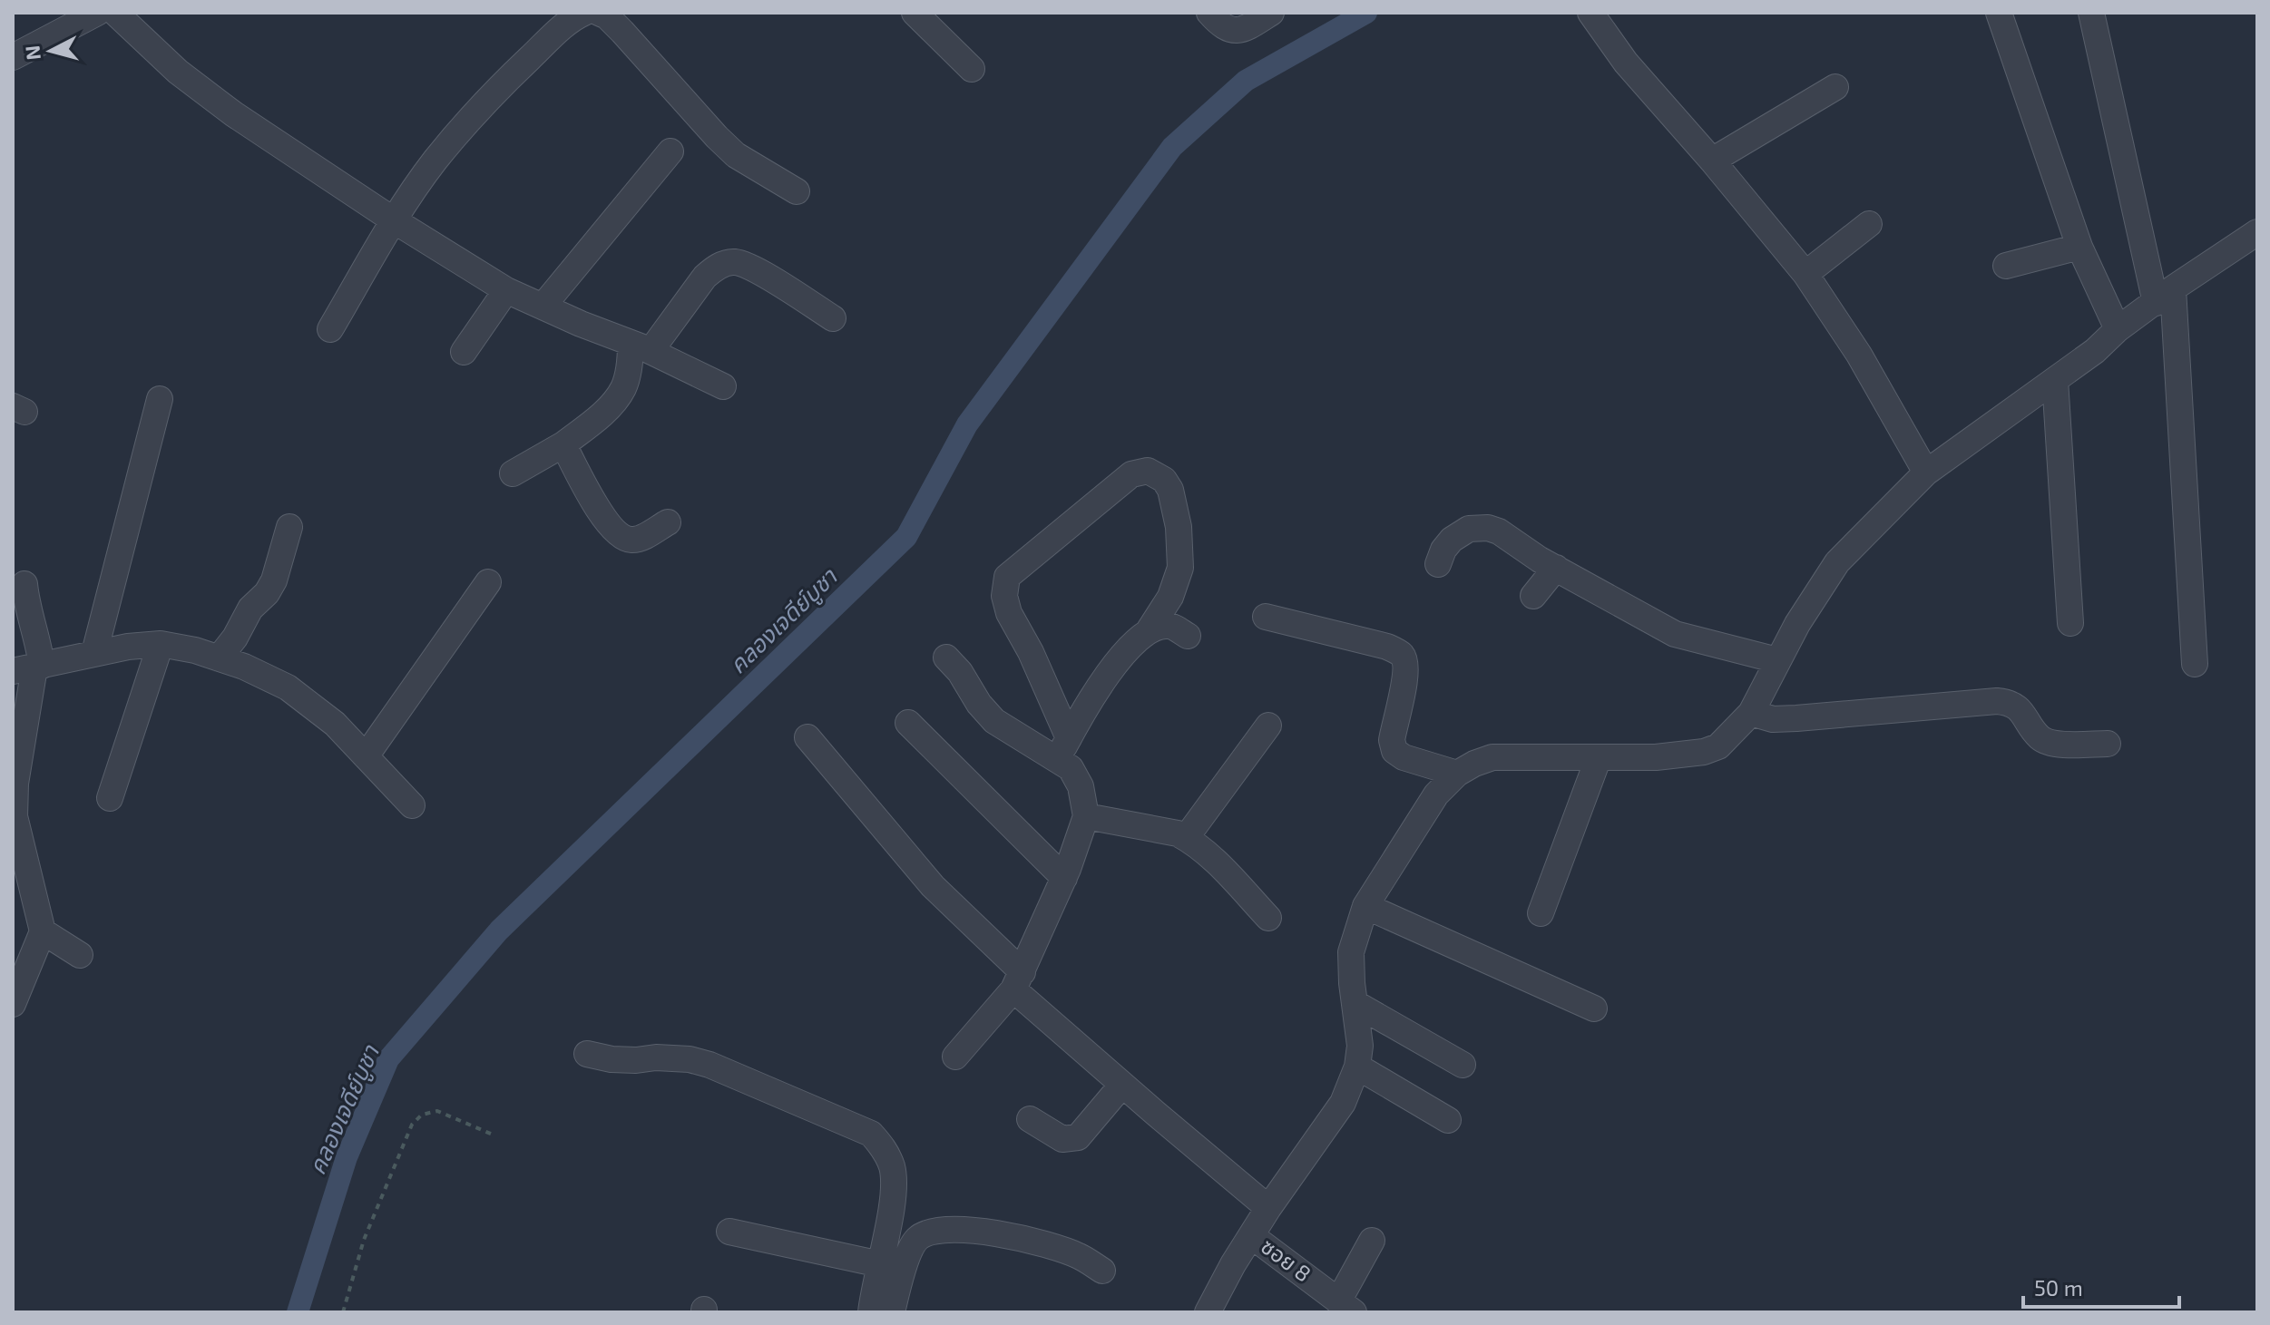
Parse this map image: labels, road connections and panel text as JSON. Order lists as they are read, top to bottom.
{
  "streets": {
    "street": ["ซอย 8"]
  },
  "water": ["คลองเจดีย์บูชา"],
  "scale_bar": "50 m",
  "north": "left"
}
